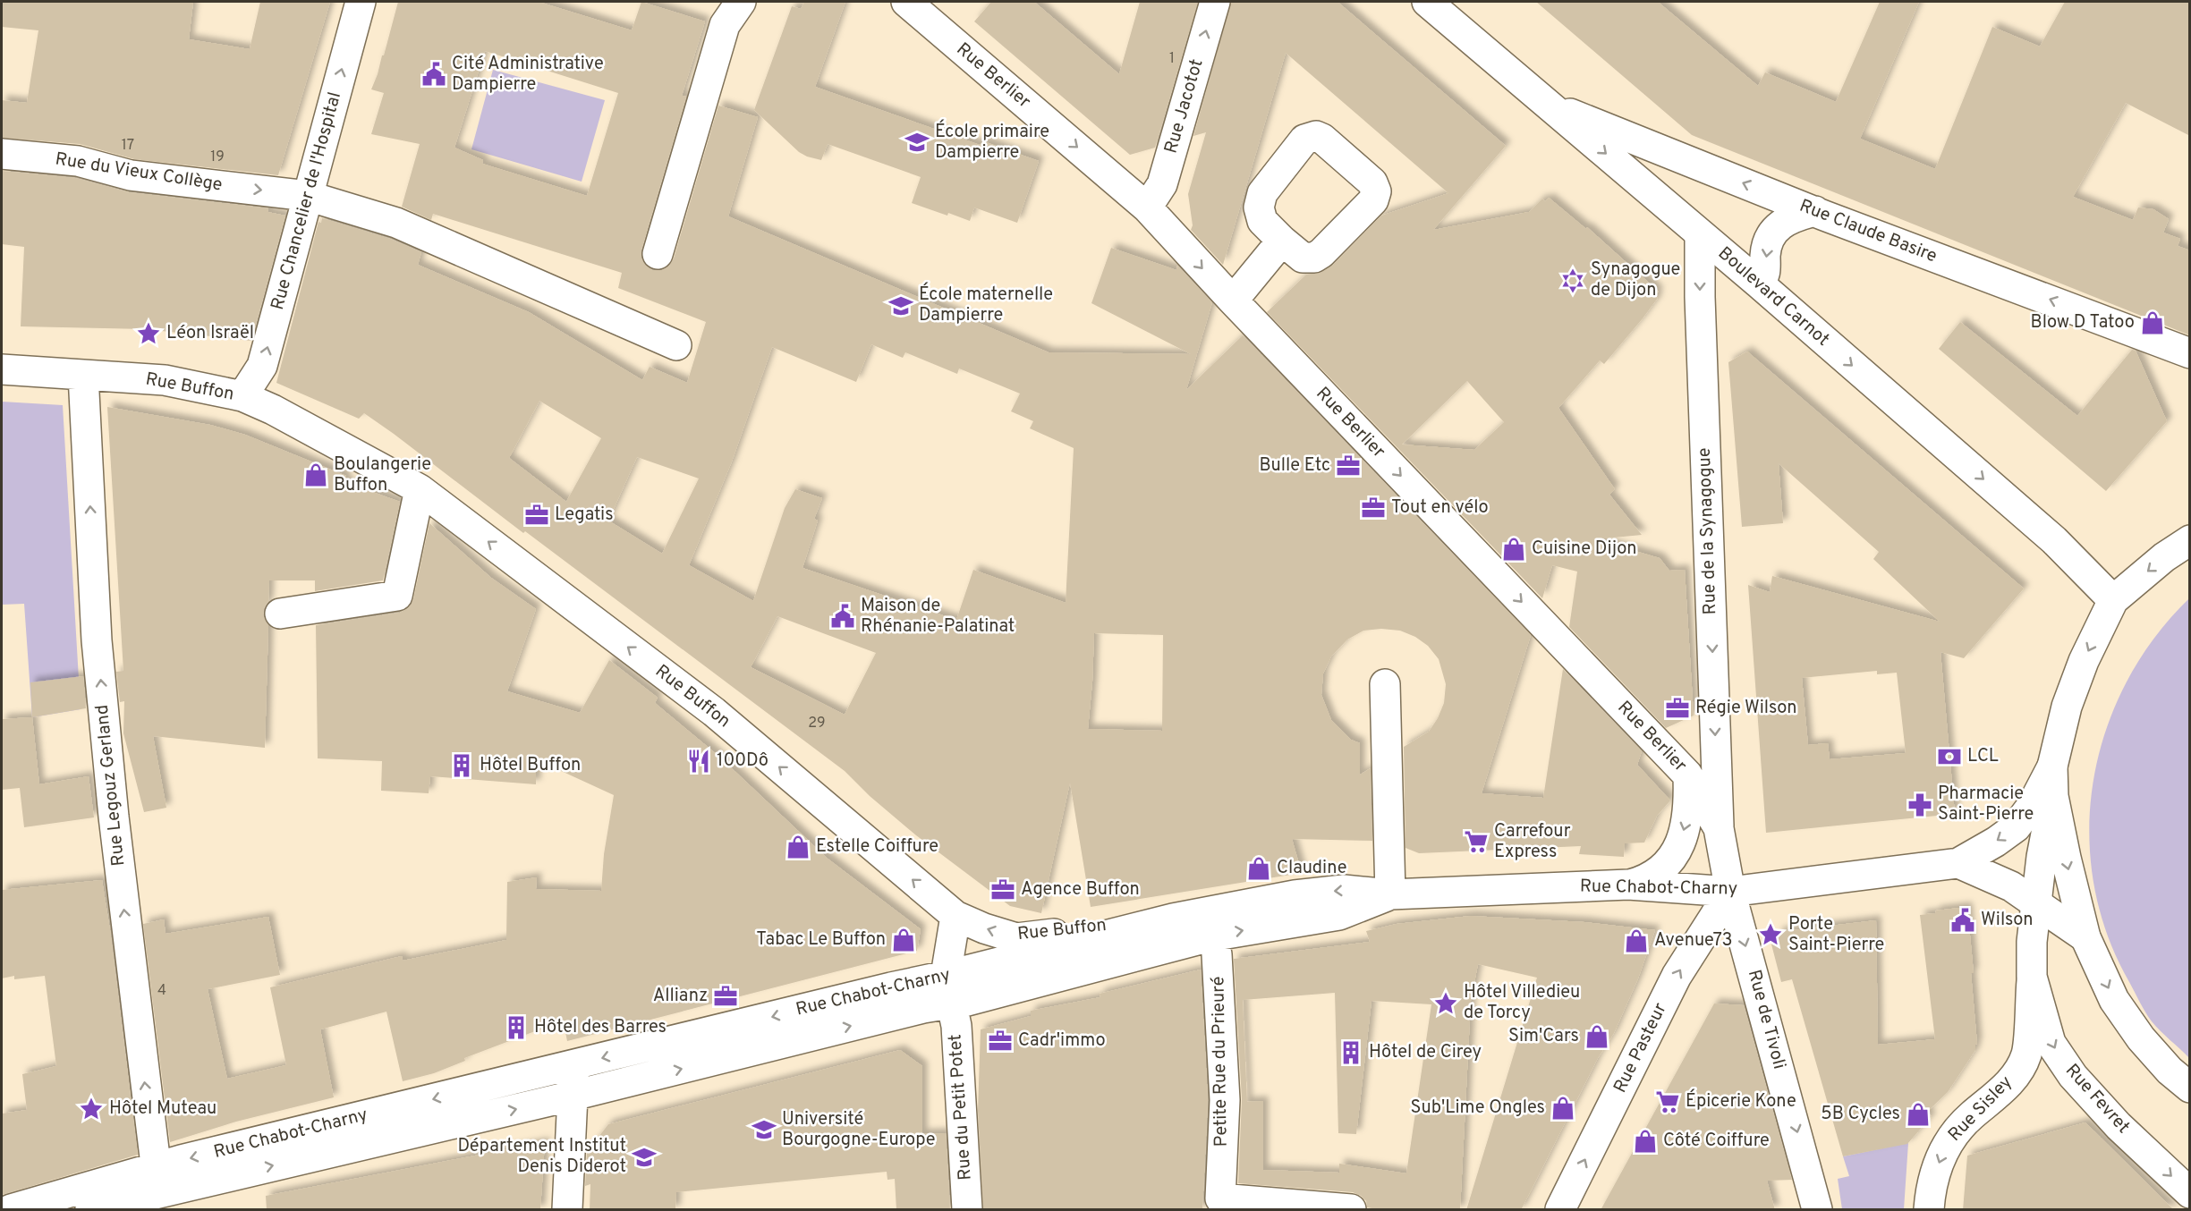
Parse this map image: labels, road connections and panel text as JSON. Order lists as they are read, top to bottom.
{
  "streets": {
    "street": [
      "Rue Berlier",
      "Rue Jacotot",
      "Rue du Vieux Collège",
      "Rue Chancelier de l'Hospital",
      "Rue Claude Basire",
      "Boulevard Carnot",
      "Rue Buffon",
      "Rue de la Synagogue",
      "Rue Legouz Gerland",
      "Rue Chabot-Charny",
      "Rue de Tivoli",
      "Rue Pasteur",
      "Petite Rue du Prieuré",
      "Rue Fevret",
      "Rue du Petit Potet",
      "Rue Sisley"
    ]
  },
  "crossings": [
    ["Rue Berlier", "Rue Jacotot"],
    ["Rue Berlier", "Rue de la Synagogue"],
    ["Rue Berlier", "Rue Chabot-Charny"],
    ["Rue Berlier", "Rue de Tivoli"],
    ["Rue Berlier", "Rue Pasteur"],
    ["Rue du Vieux Collège", "Rue Chancelier de l'Hospital"],
    ["Rue Chancelier de l'Hospital", "Rue Buffon"],
    ["Rue Claude Basire", "Boulevard Carnot"],
    ["Boulevard Carnot", "Rue de la Synagogue"],
    ["Rue Buffon", "Rue Legouz Gerland"],
    ["Rue Buffon", "Rue Chabot-Charny"],
    ["Rue Legouz Gerland", "Rue Chabot-Charny"],
    ["Rue Chabot-Charny", "Rue de Tivoli"],
    ["Rue Chabot-Charny", "Rue Pasteur"],
    ["Rue Chabot-Charny", "Petite Rue du Prieuré"],
    ["Rue Chabot-Charny", "Rue du Petit Potet"],
    ["Rue de Tivoli", "Rue Pasteur"],
    ["Rue Fevret", "Rue Sisley"]
  ],
  "one_way": [
    "Rue Berlier",
    "Rue Jacotot",
    "Rue du Vieux Collège",
    "Rue Chancelier de l'Hospital",
    "Rue Claude Basire",
    "Boulevard Carnot",
    "Rue Buffon",
    "Rue de la Synagogue",
    "Rue Legouz Gerland",
    "Rue de Tivoli",
    "Rue Pasteur",
    "Rue Sisley"
  ],
  "places": {
    "public building": ["Cité Administrative Dampierre", "Maison de Rhénanie-Palatinat", "Wilson"],
    "school or university": [
      "École primaire Dampierre",
      "École maternelle Dampierre",
      "Université Bourgogne-Europe",
      "Département Institut Denis Diderot"
    ],
    "synagogue": ["Synagogue de Dijon"],
    "shop": [
      "Blow D Tatoo",
      "Boulangerie Buffon",
      "Cuisine Dijon",
      "Estelle Coiffure",
      "Claudine",
      "Tabac Le Buffon",
      "Avenue73",
      "Sim'Cars",
      "Sub'Lime Ongles",
      "5B Cycles",
      "Côté Coiffure"
    ],
    "place": [
      "Léon Israël",
      "Porte Saint-Pierre",
      "Hôtel Villedieu de Torcy",
      "Hôtel Muteau"
    ],
    "office": [
      "Bulle Etc",
      "Tout en vélo",
      "Legatis",
      "Régie Wilson",
      "Agence Buffon",
      "Allianz",
      "Cadr'immo"
    ],
    "bank": ["LCL"],
    "restaurant": ["100Dô"],
    "building": ["Hôtel Buffon", "Hôtel des Barres", "Hôtel de Cirey"],
    "pharmacy": ["Pharmacie Saint-Pierre"],
    "supermarket": ["Carrefour Express", "Épicerie Kone"]
  },
  "house_numbers": [
    "1",
    "17",
    "19",
    "29",
    "4"
  ]
}
